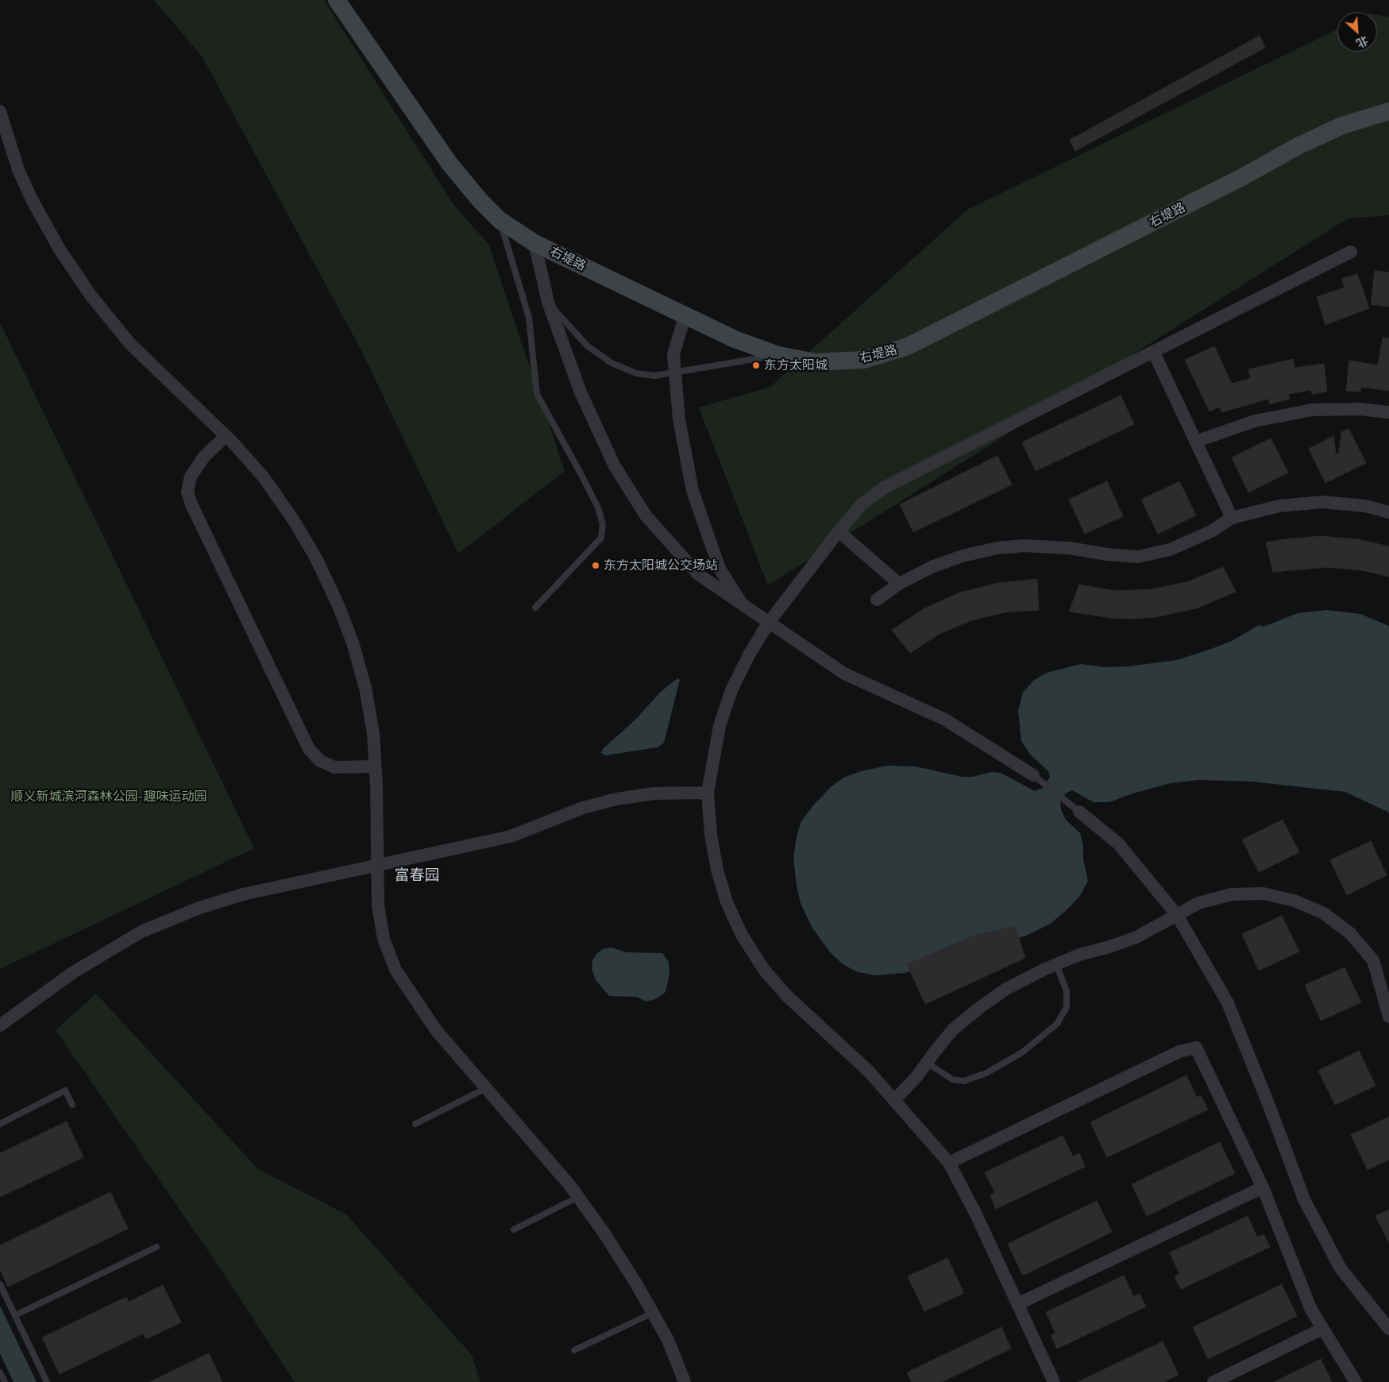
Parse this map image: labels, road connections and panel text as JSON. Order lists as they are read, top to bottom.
{
  "streets": {
    "main road": ["右堤路"]
  },
  "districts": ["富春园"],
  "parks": ["顺义新城滨河森林公园-趣味运动园"],
  "places": ["东方太阳城", "东方太阳城公交场站"],
  "north": "bottom right"
}
